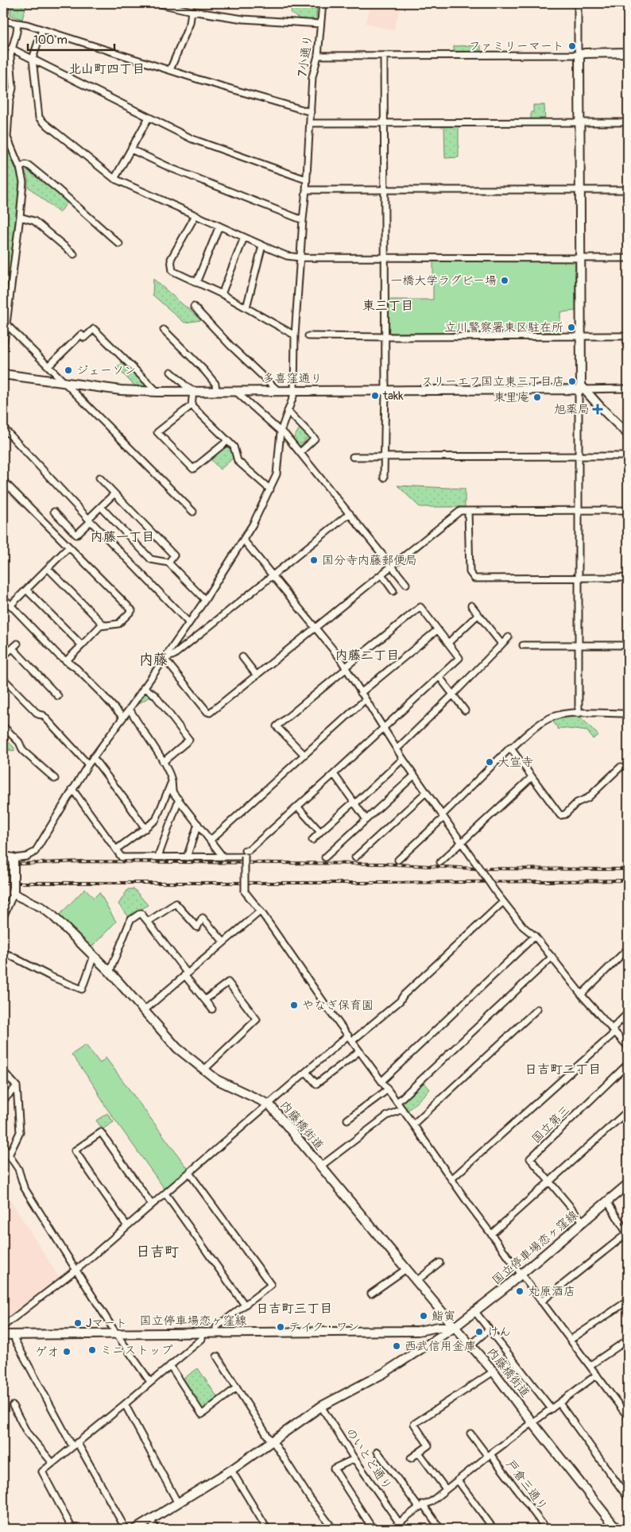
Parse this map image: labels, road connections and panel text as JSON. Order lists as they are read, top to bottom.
{
  "streets": {
    "main road": ["多喜窪通り", "内藤橋街道", "国立停車場恋ヶ窪線"],
    "street": [
      "7小通り",
      "国立第三",
      "のいとど通り",
      "戸倉三通り"
    ]
  },
  "crossings": [
    ["7小通り", "多喜窪通り"],
    ["国立第三", "国立停車場恋ヶ窪線"],
    ["内藤橋街道", "国立停車場恋ヶ窪線"],
    ["国立停車場恋ヶ窪線", "のいとど通り"]
  ],
  "districts": [
    "北山町四丁目",
    "東三丁目",
    "内藤一丁目",
    "内藤二丁目",
    "内藤",
    "日吉町二丁目",
    "日吉町",
    "日吉町三丁目"
  ],
  "places": {
    "other": [
      "ファミリーマート",
      "一橋大学ラグビー場",
      "立川警察署東区駐在所",
      "ジェーソン",
      "スリーエフ国立東三丁目店",
      "takk",
      "東里庵",
      "国分寺内藤郵便局",
      "大宣寺",
      "やなぎ保育園",
      "丸原酒店",
      "鮨寅",
      "Jマート",
      "テイク・ワン",
      "けん",
      "西武信用金庫",
      "ミニストップ",
      "ゲオ"
    ],
    "health": ["旭薬局"]
  },
  "scale_bar": "100 m"
}
